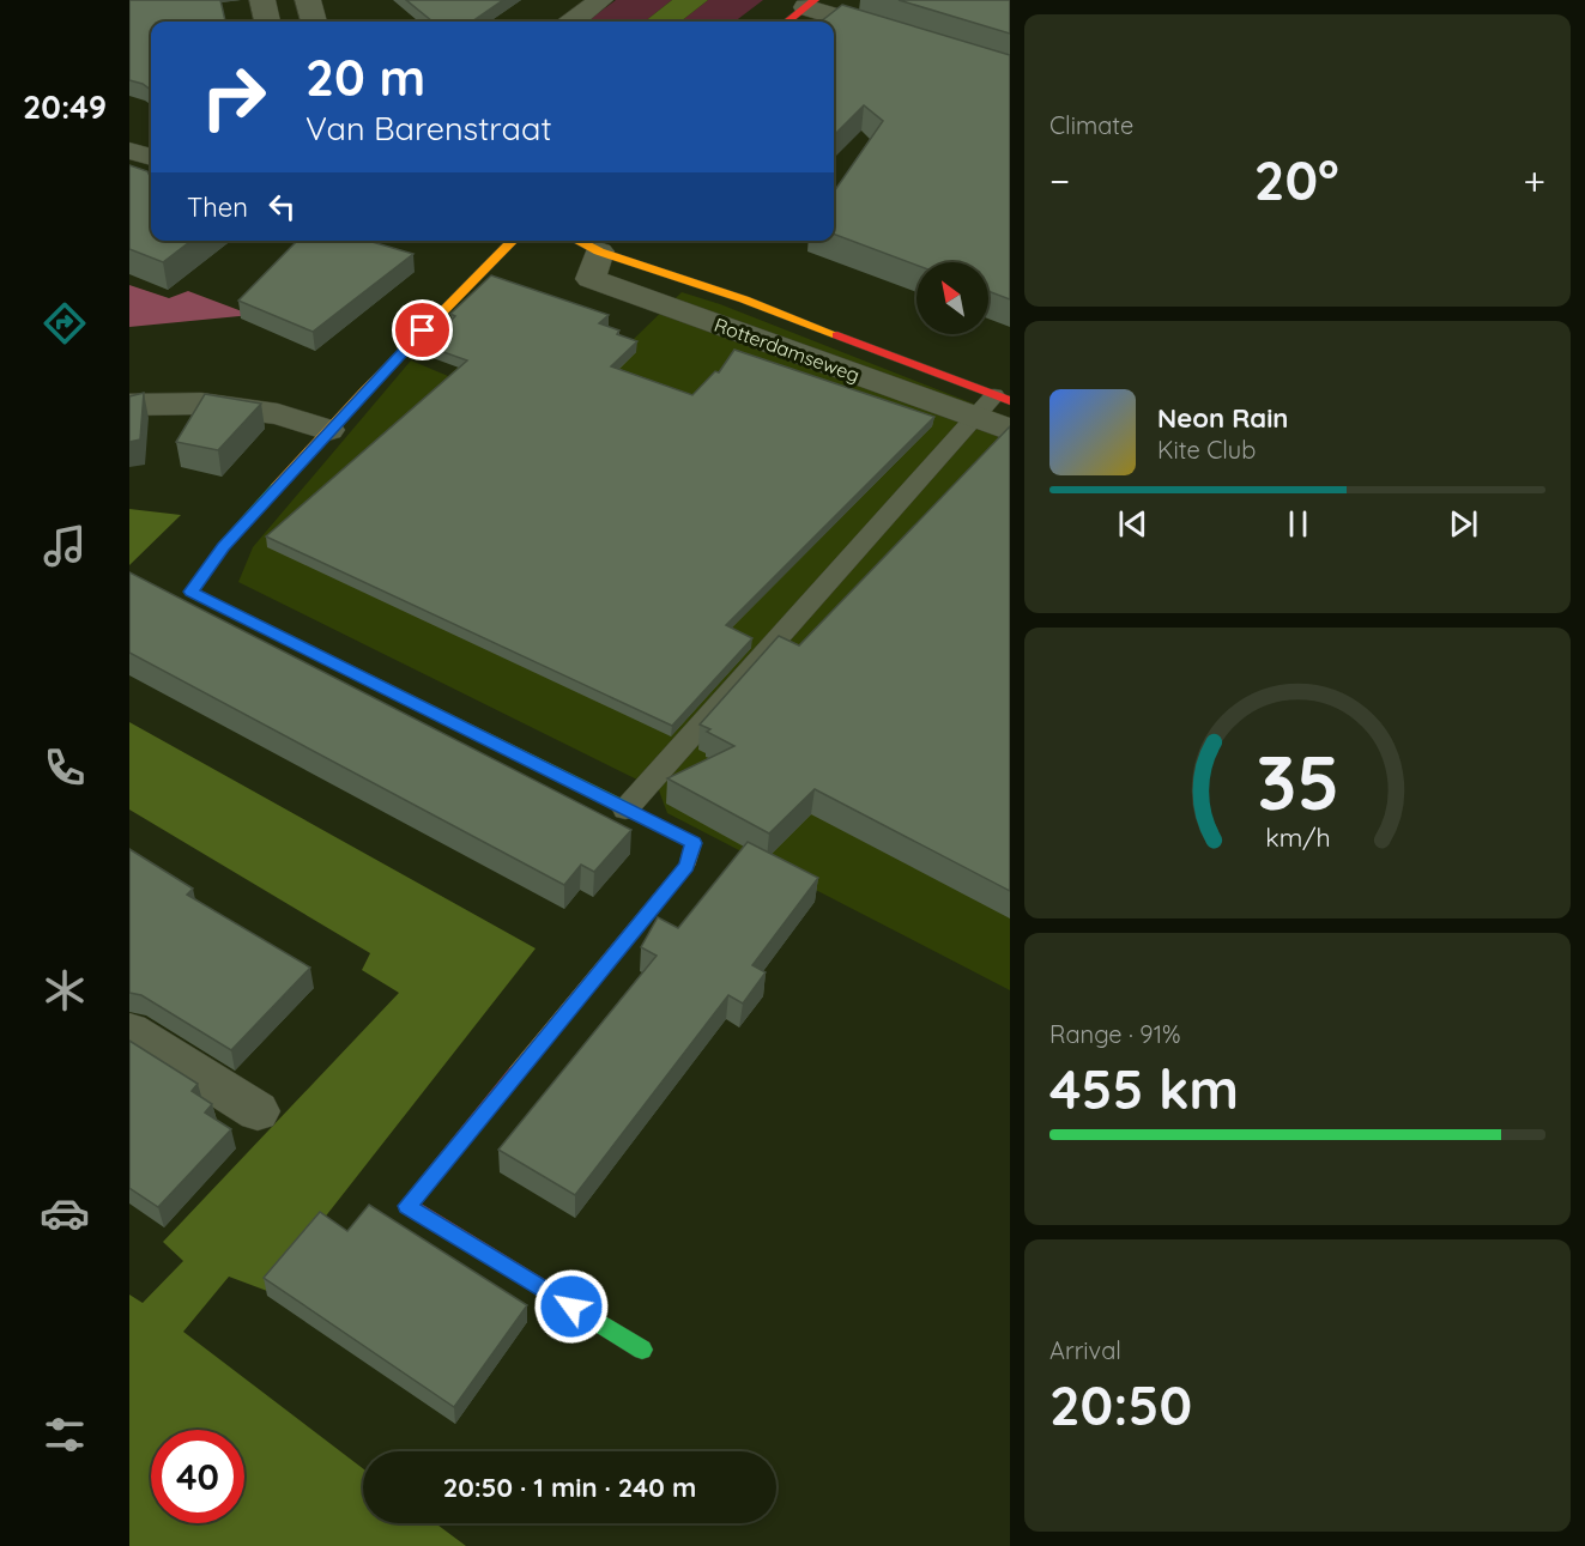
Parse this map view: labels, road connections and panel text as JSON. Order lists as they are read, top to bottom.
{
  "streets": {
    "street": ["Rotterdamseweg"]
  },
  "north": "top left",
  "page": {
    "tabs": "20:49",
    "tile": [
      "Climate",
      ["Range · 91%", "455 km"],
      ["Arrival", "20:50"]
    ],
    "turn": ["20 m", "Van Barenstraat"],
    "heat": ["−", "20°", "+"],
    "then": "Then",
    "song": ["Neon Rain", "Kite Club"],
    "limit": "40",
    "trip": "20:50 · 1 min · 240 m",
    "gauge": ["35", "km/h"]
  }
}
